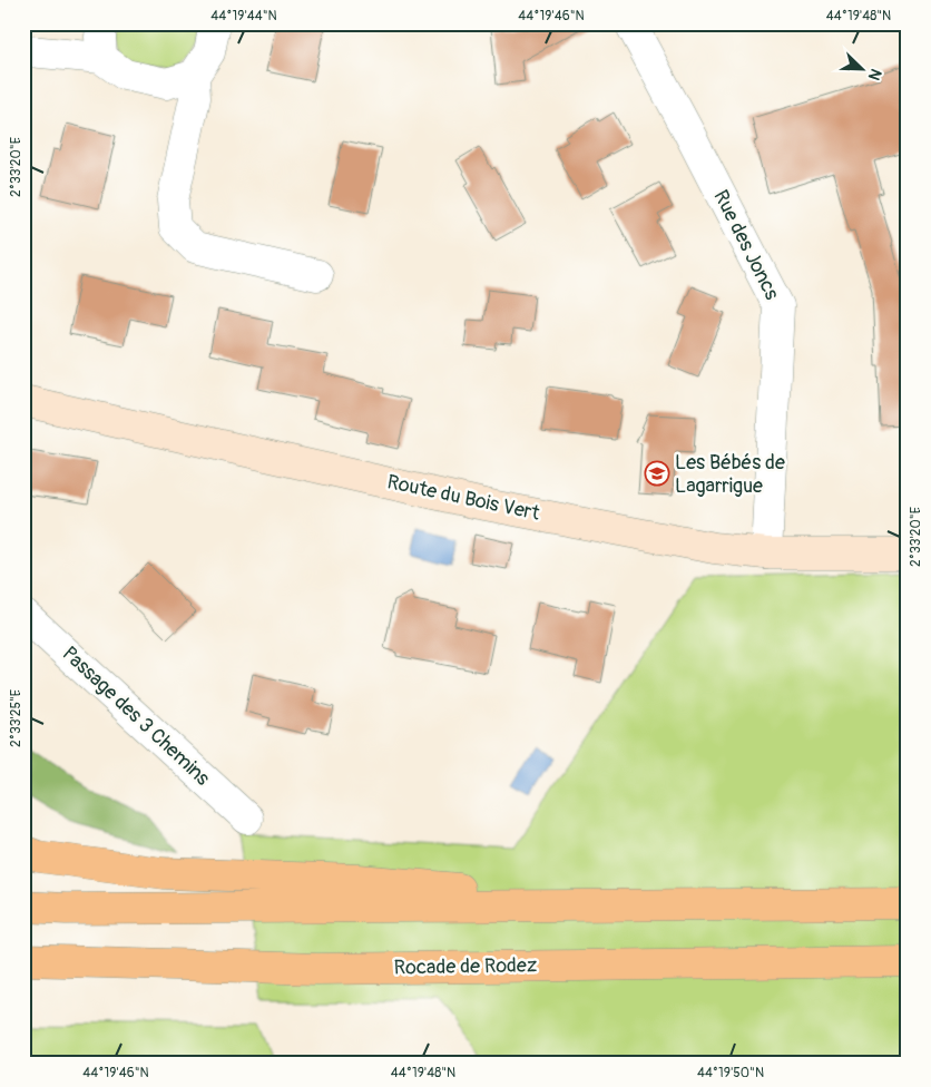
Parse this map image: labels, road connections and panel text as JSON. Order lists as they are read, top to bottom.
{
  "streets": {
    "highway": ["Rocade de Rodez"],
    "street": ["Rue des Joncs", "Route du Bois Vert", "Passage des 3 Chemins"]
  },
  "crossings": [
    ["Rue des Joncs", "Route du Bois Vert"]
  ],
  "places": {
    "school or university": ["Les Bébés de Lagarrigue"]
  },
  "north": "bottom right",
  "coordinates": [
    "44°19'44\"N",
    "44°19'46\"N",
    "44°19'48\"N",
    "2°33'20\"E",
    "2°33'25\"E",
    "44°19'50\"N"
  ]
}
